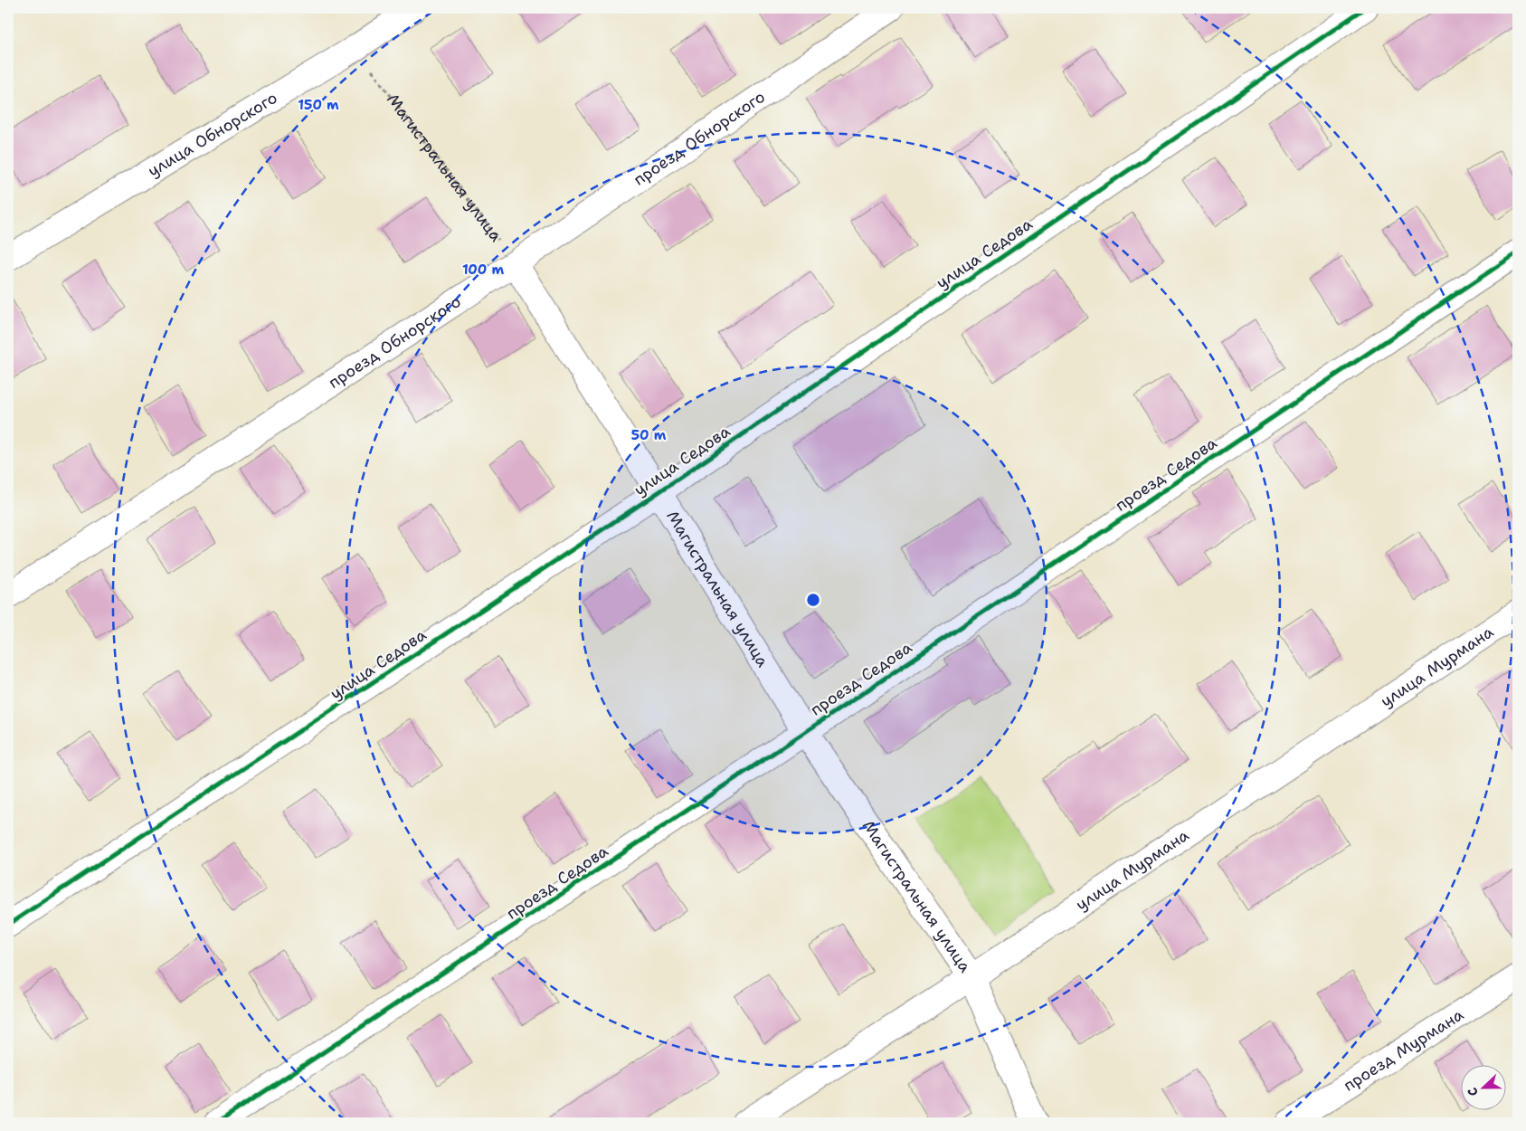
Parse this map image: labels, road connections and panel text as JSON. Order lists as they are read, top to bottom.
{
  "streets": {
    "street": [
      "улица Обнорского",
      "проезд Обнорского",
      "Магистральная улица",
      "улица Седова",
      "проезд Седова",
      "улица Мурмана",
      "проезд Мурмана"
    ]
  },
  "crossings": [
    ["улица Обнорского", "Магистральная улица"],
    ["проезд Обнорского", "Магистральная улица"],
    ["Магистральная улица", "улица Седова"],
    ["Магистральная улица", "проезд Седова"],
    ["Магистральная улица", "улица Мурмана"]
  ],
  "north": "left",
  "rings": ["150 m", "100 m", "50 m"]
}
